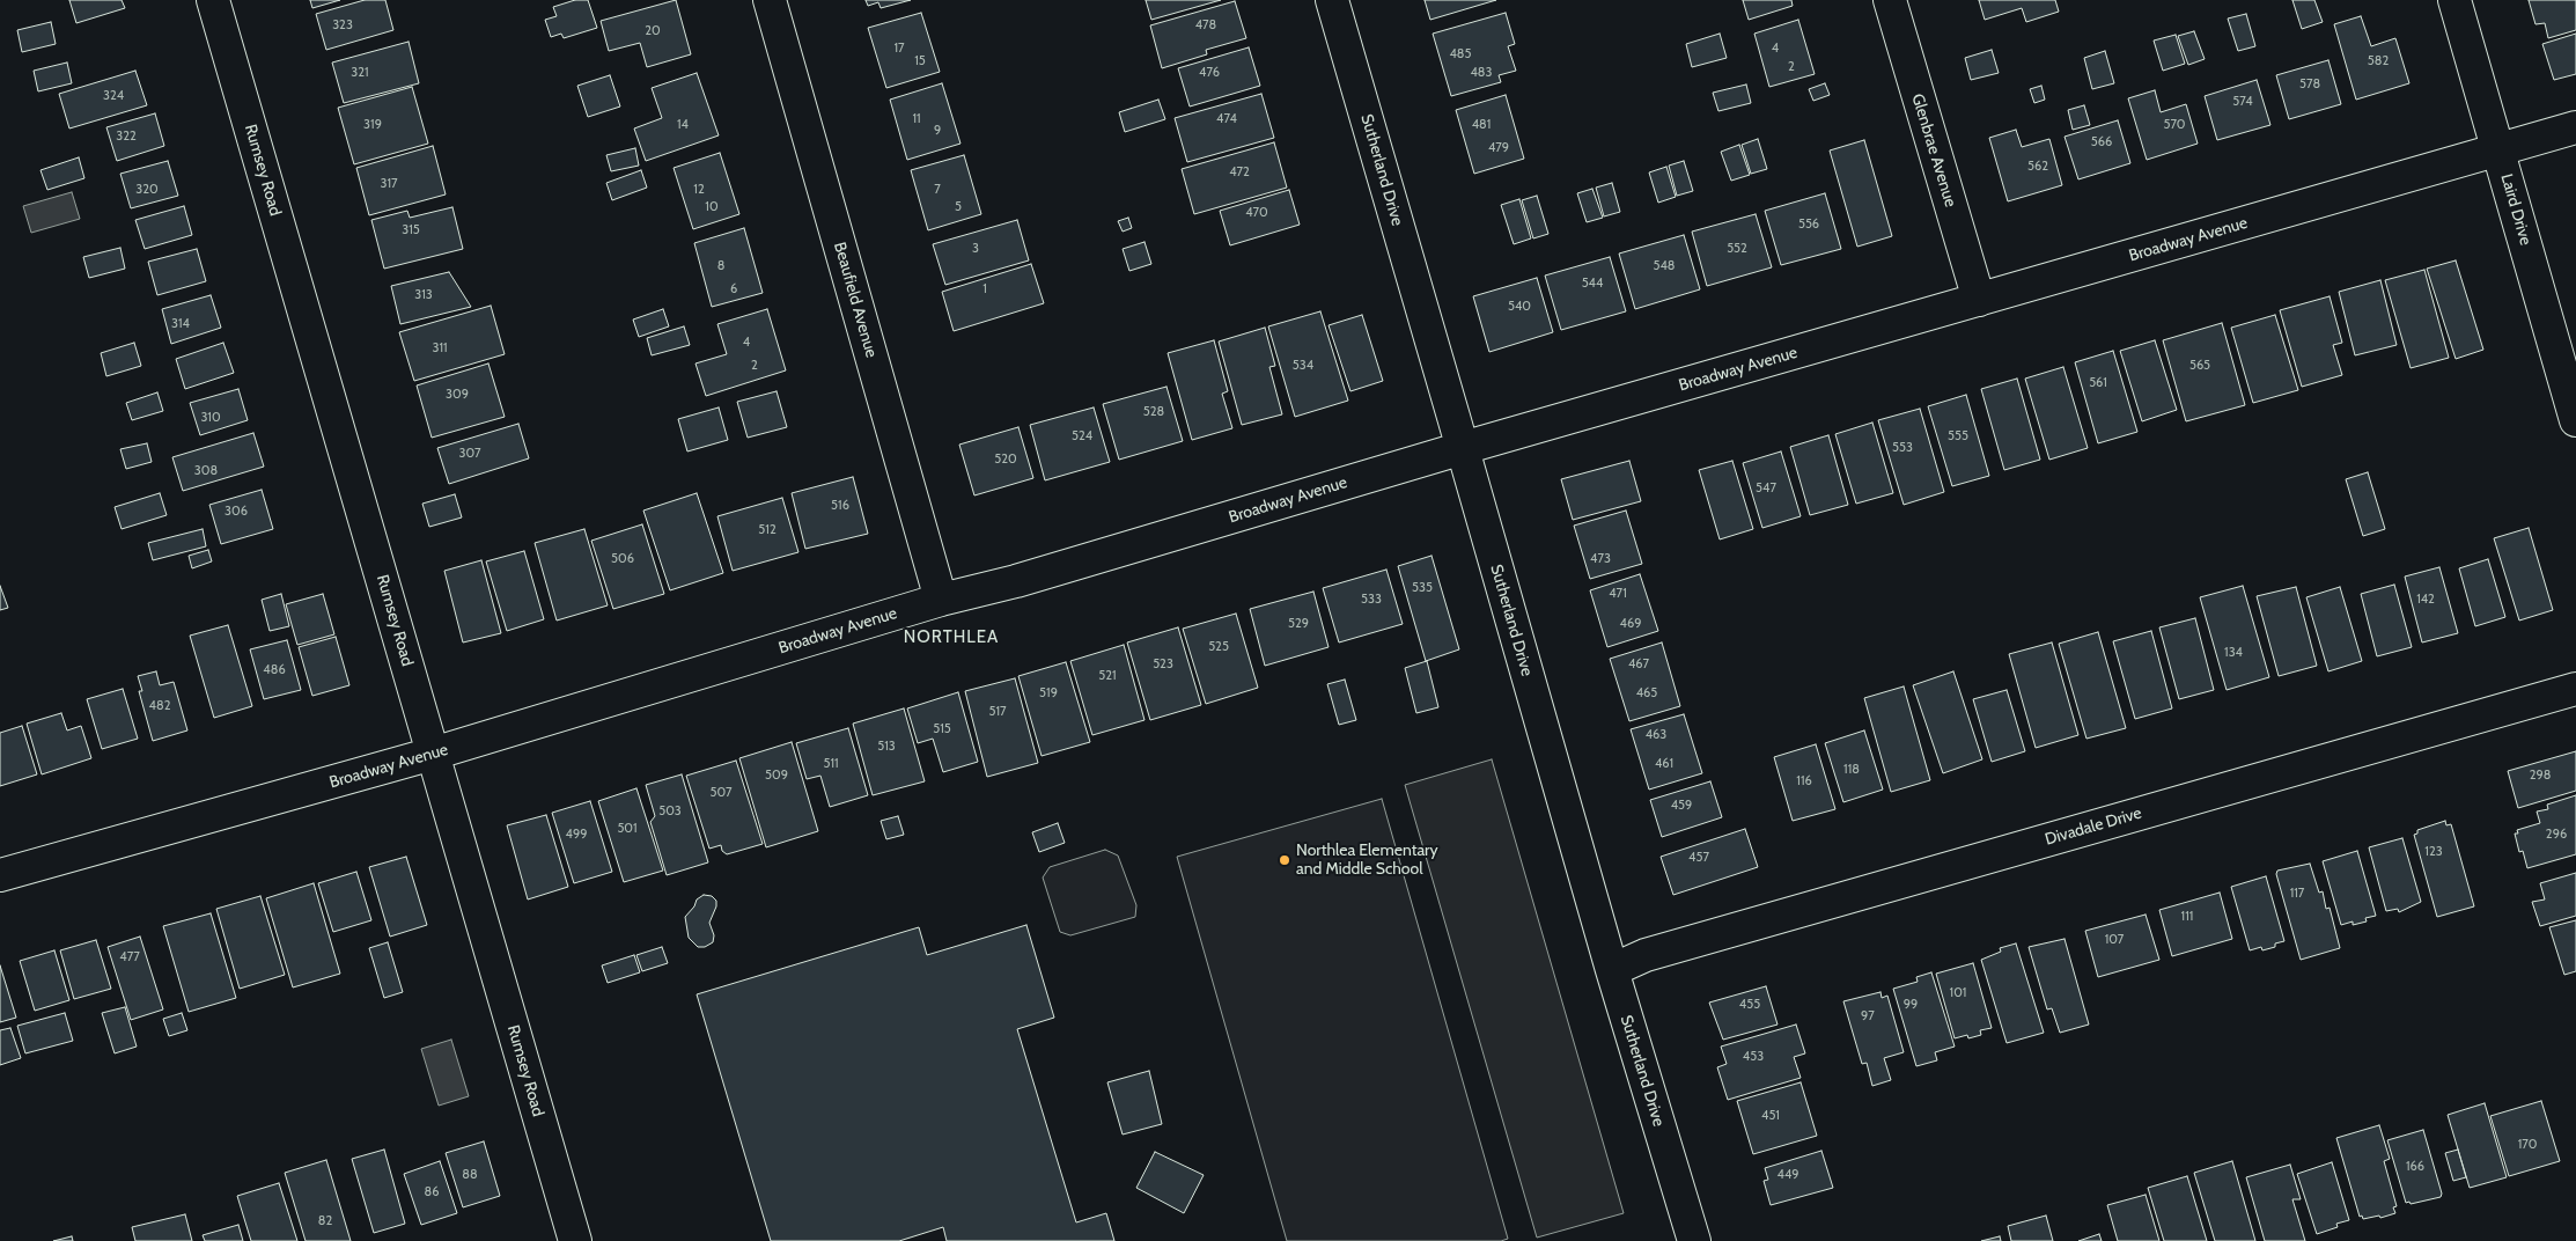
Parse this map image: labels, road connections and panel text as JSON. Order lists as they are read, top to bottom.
{
  "streets": {
    "street": [
      "Glenbrae Avenue",
      "Rumsey Road",
      "Sutherland Drive",
      "Laird Drive",
      "Broadway Avenue",
      "Beaufield Avenue",
      "Divadale Drive"
    ]
  },
  "crossings": [
    ["Glenbrae Avenue", "Broadway Avenue"],
    ["Rumsey Road", "Broadway Avenue"],
    ["Sutherland Drive", "Broadway Avenue"],
    ["Sutherland Drive", "Divadale Drive"],
    ["Laird Drive", "Broadway Avenue"],
    ["Broadway Avenue", "Beaufield Avenue"]
  ],
  "districts": ["NORTHLEA"],
  "places": ["Northlea Elementary and Middle School"],
  "house_numbers": [
    "323",
    "478",
    "20",
    "17",
    "4",
    "485",
    "15",
    "582",
    "2",
    "321",
    "476",
    "483",
    "578",
    "324",
    "574",
    "11",
    "474",
    "319",
    "14",
    "481",
    "570",
    "9",
    "322",
    "566",
    "479",
    "562",
    "472",
    "317",
    "320",
    "12",
    "7",
    "10",
    "5",
    "470",
    "556",
    "315",
    "3",
    "552",
    "8",
    "548",
    "544",
    "6",
    "1",
    "313",
    "540",
    "314",
    "4",
    "311",
    "2",
    "534",
    "565",
    "561",
    "309",
    "528",
    "310",
    "524",
    "555",
    "553",
    "307",
    "520",
    "308",
    "547",
    "516",
    "306",
    "512",
    "506",
    "473",
    "535",
    "471",
    "533",
    "142",
    "529",
    "469",
    "525",
    "134",
    "523",
    "467",
    "486",
    "521",
    "519",
    "465",
    "482",
    "517",
    "515",
    "463",
    "513",
    "511",
    "461",
    "118",
    "509",
    "298",
    "116",
    "507",
    "459",
    "503",
    "501",
    "499",
    "296",
    "123",
    "457",
    "117",
    "111",
    "107",
    "477",
    "101",
    "455",
    "99",
    "97",
    "453",
    "451",
    "170",
    "166",
    "88",
    "449",
    "86",
    "82"
  ]
}
